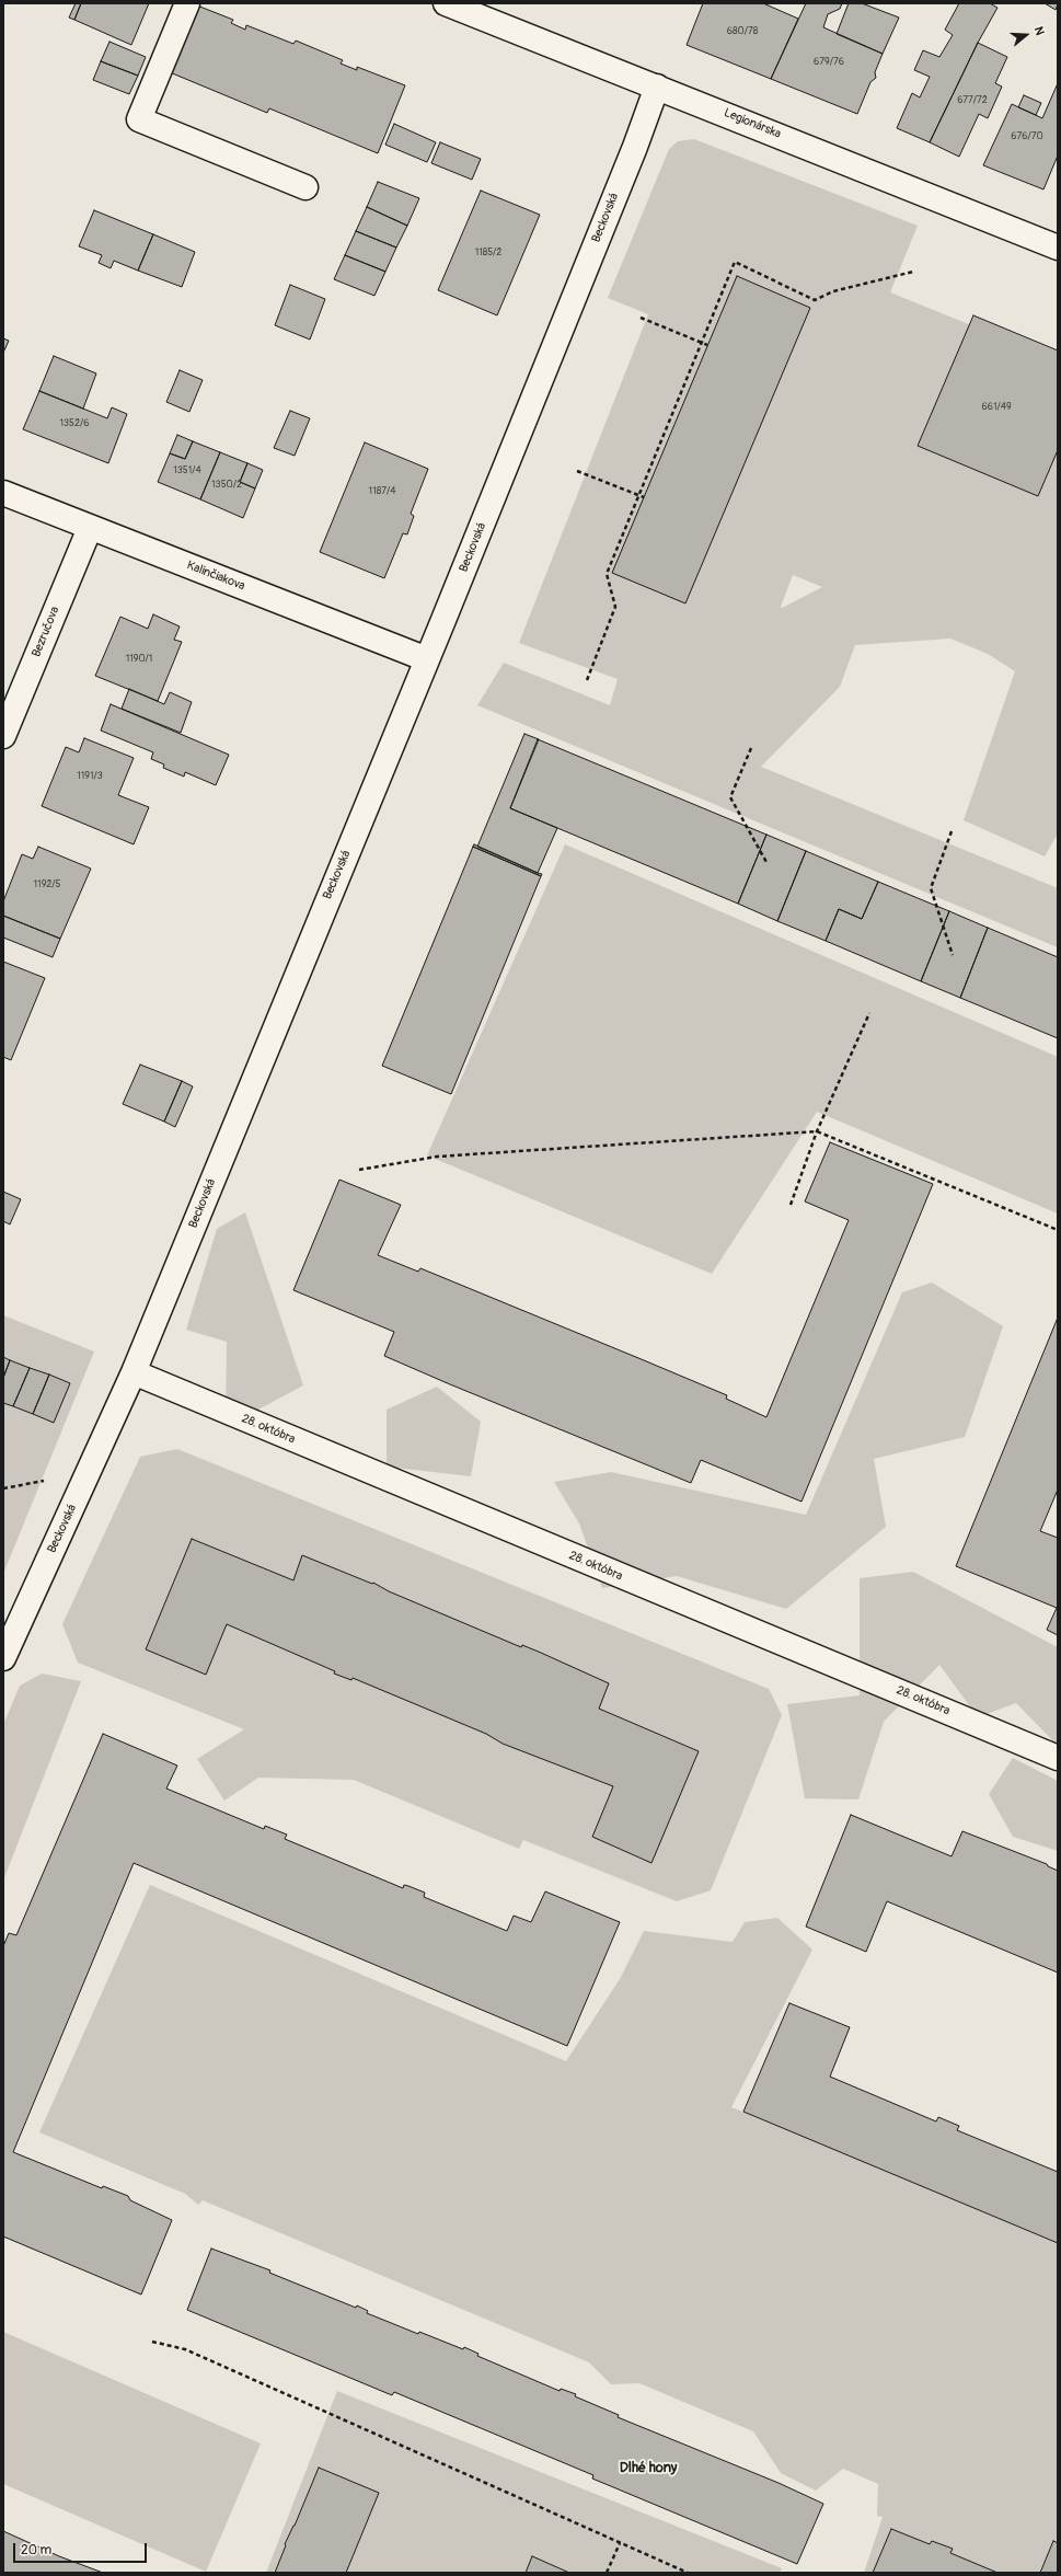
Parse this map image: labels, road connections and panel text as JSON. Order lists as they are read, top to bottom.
{
  "streets": {
    "street": [
      "Legionárska",
      "Beckovská",
      "Kalinčiakova",
      "Bezručova",
      "28. októbra"
    ]
  },
  "crossings": [
    ["Legionárska", "Beckovská"],
    ["Beckovská", "Kalinčiakova"],
    ["Beckovská", "28. októbra"],
    ["Kalinčiakova", "Bezručova"]
  ],
  "districts": ["Dlhé hony"],
  "house_numbers": [
    "680/78",
    "679/76",
    "677/72",
    "676/70",
    "1185/2",
    "661/49",
    "1352/6",
    "1351/4",
    "1350/2",
    "1187/4",
    "1190/1",
    "1191/3",
    "1192/5"
  ],
  "scale_bar": "20 m",
  "north": "right"
}
